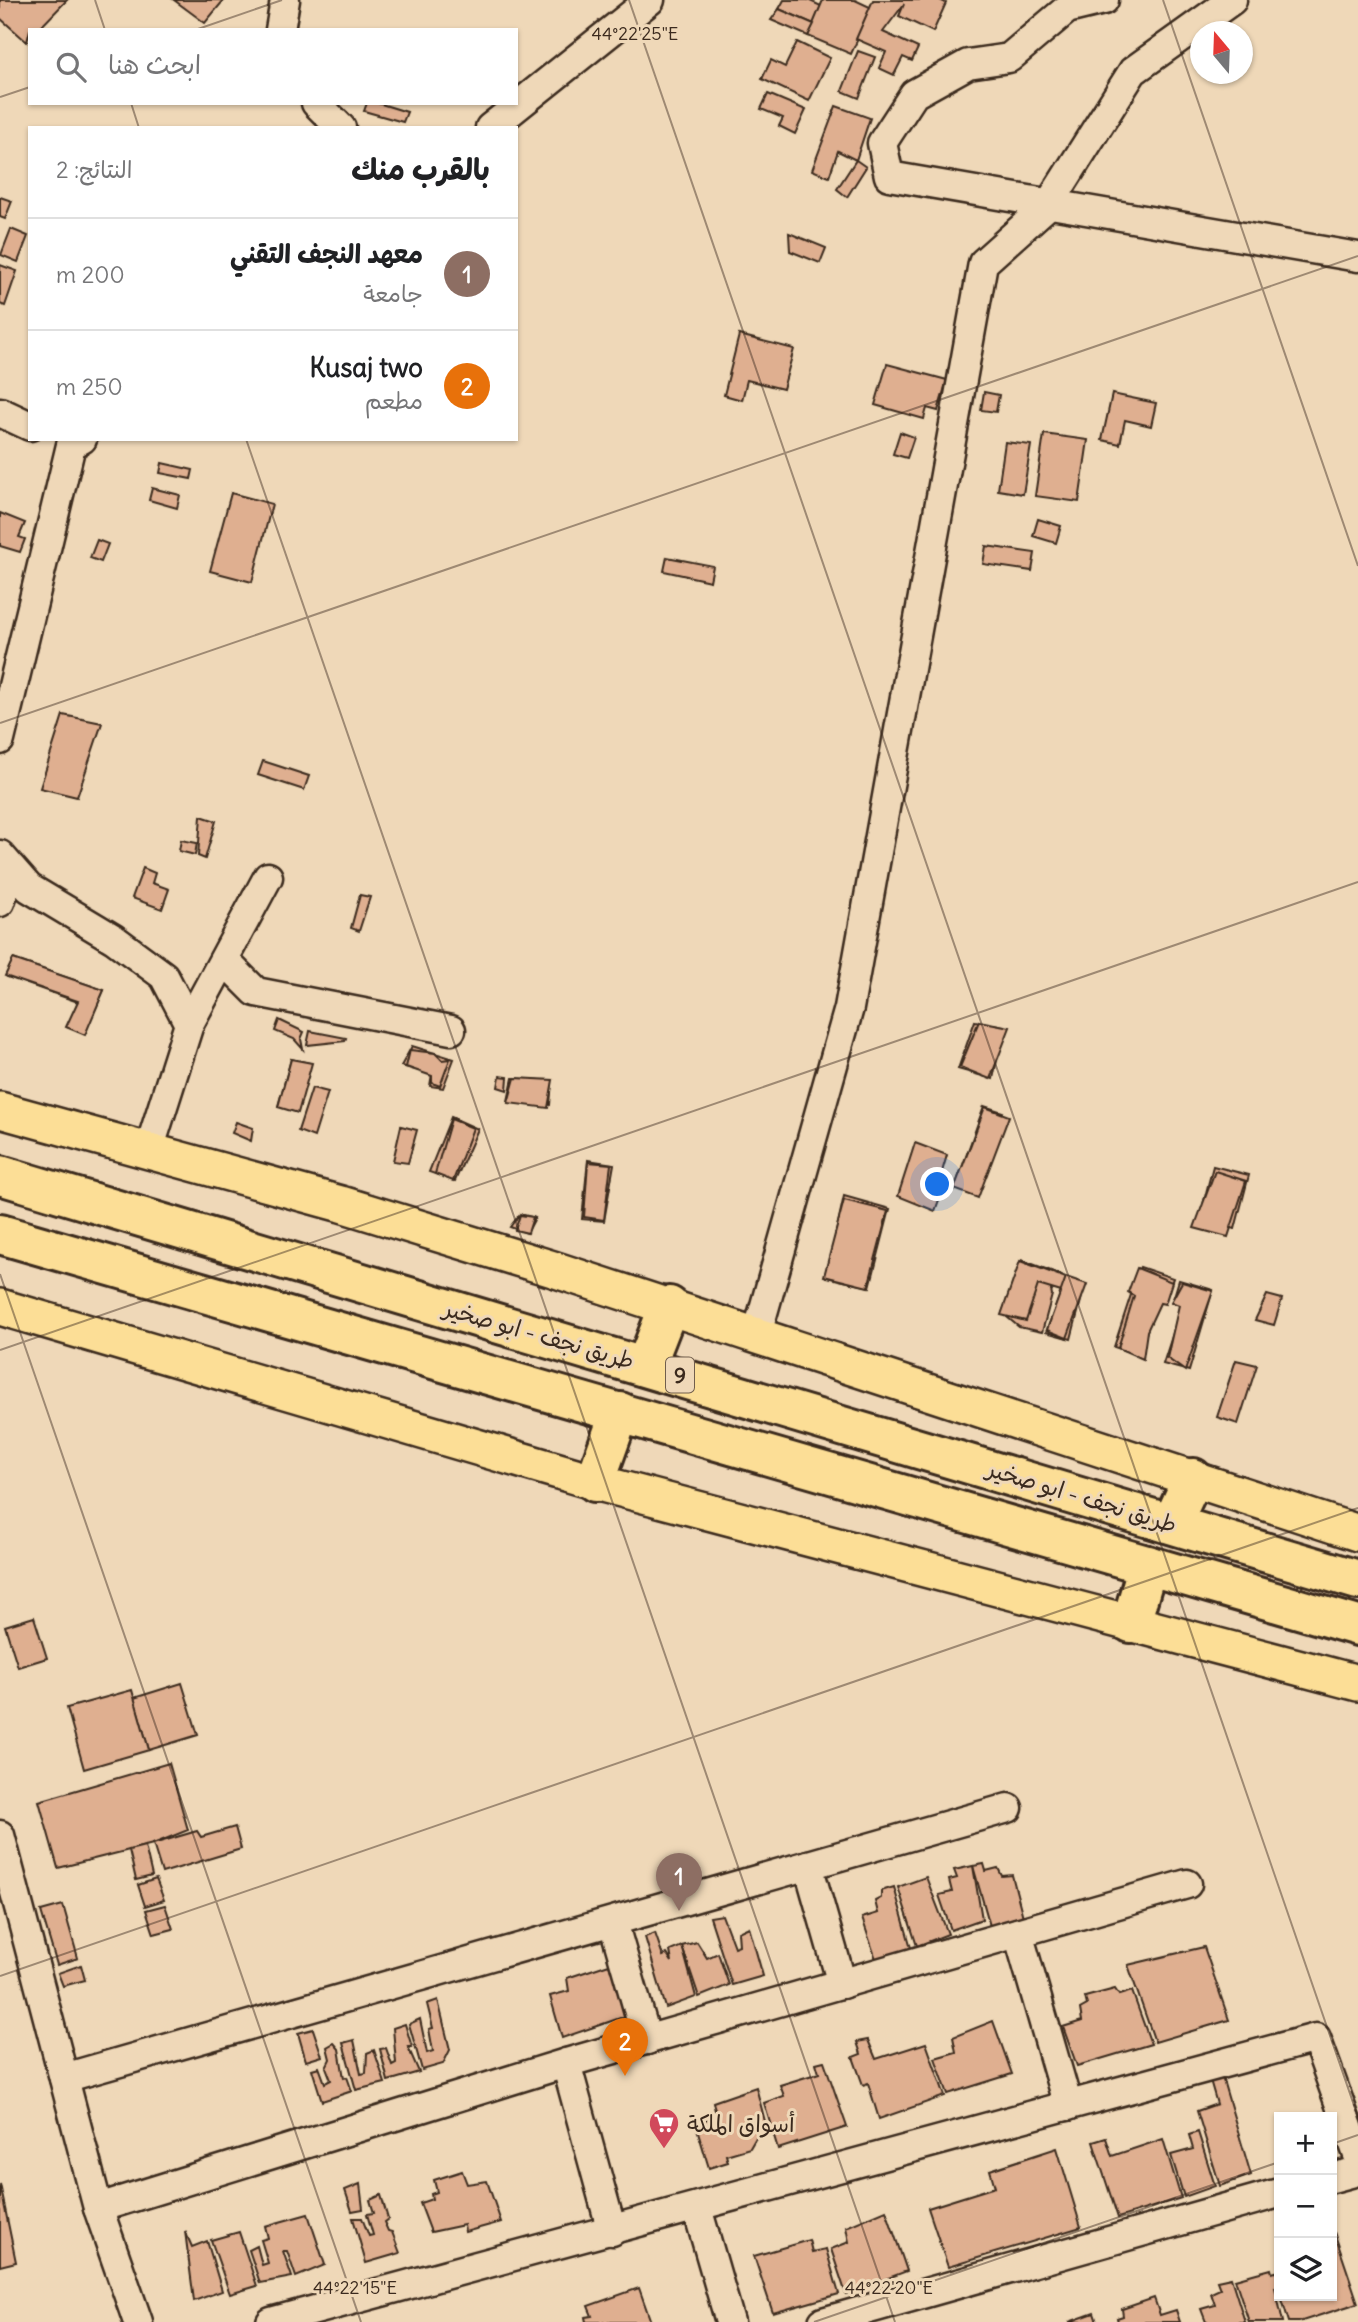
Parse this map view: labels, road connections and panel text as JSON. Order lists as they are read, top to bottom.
{
  "streets": {
    "highway": ["طريق نجف - ابو صخير", "9"]
  },
  "places": {
    "supermarket": ["أسواق الملكة"]
  },
  "north": "top",
  "page": {
    "search": "ابحث هنا",
    "heading": ["بالقرب منك", "النتائج: 2"],
    "list": [
      {
        "mark": "1",
        "name": "معهد النجف التقني",
        "note": "جامعة",
        "value": "200 m"
      },
      {
        "mark": "2",
        "name": "Kusaj two",
        "note": "مطعم",
        "value": "250 m"
      }
    ],
    "pins": ["1", "2"],
    "map_buttons": ["+", "−"]
  },
  "coordinates": ["44°22'25\"E", "44°22'15\"E", "44°22'20\"E"]
}
